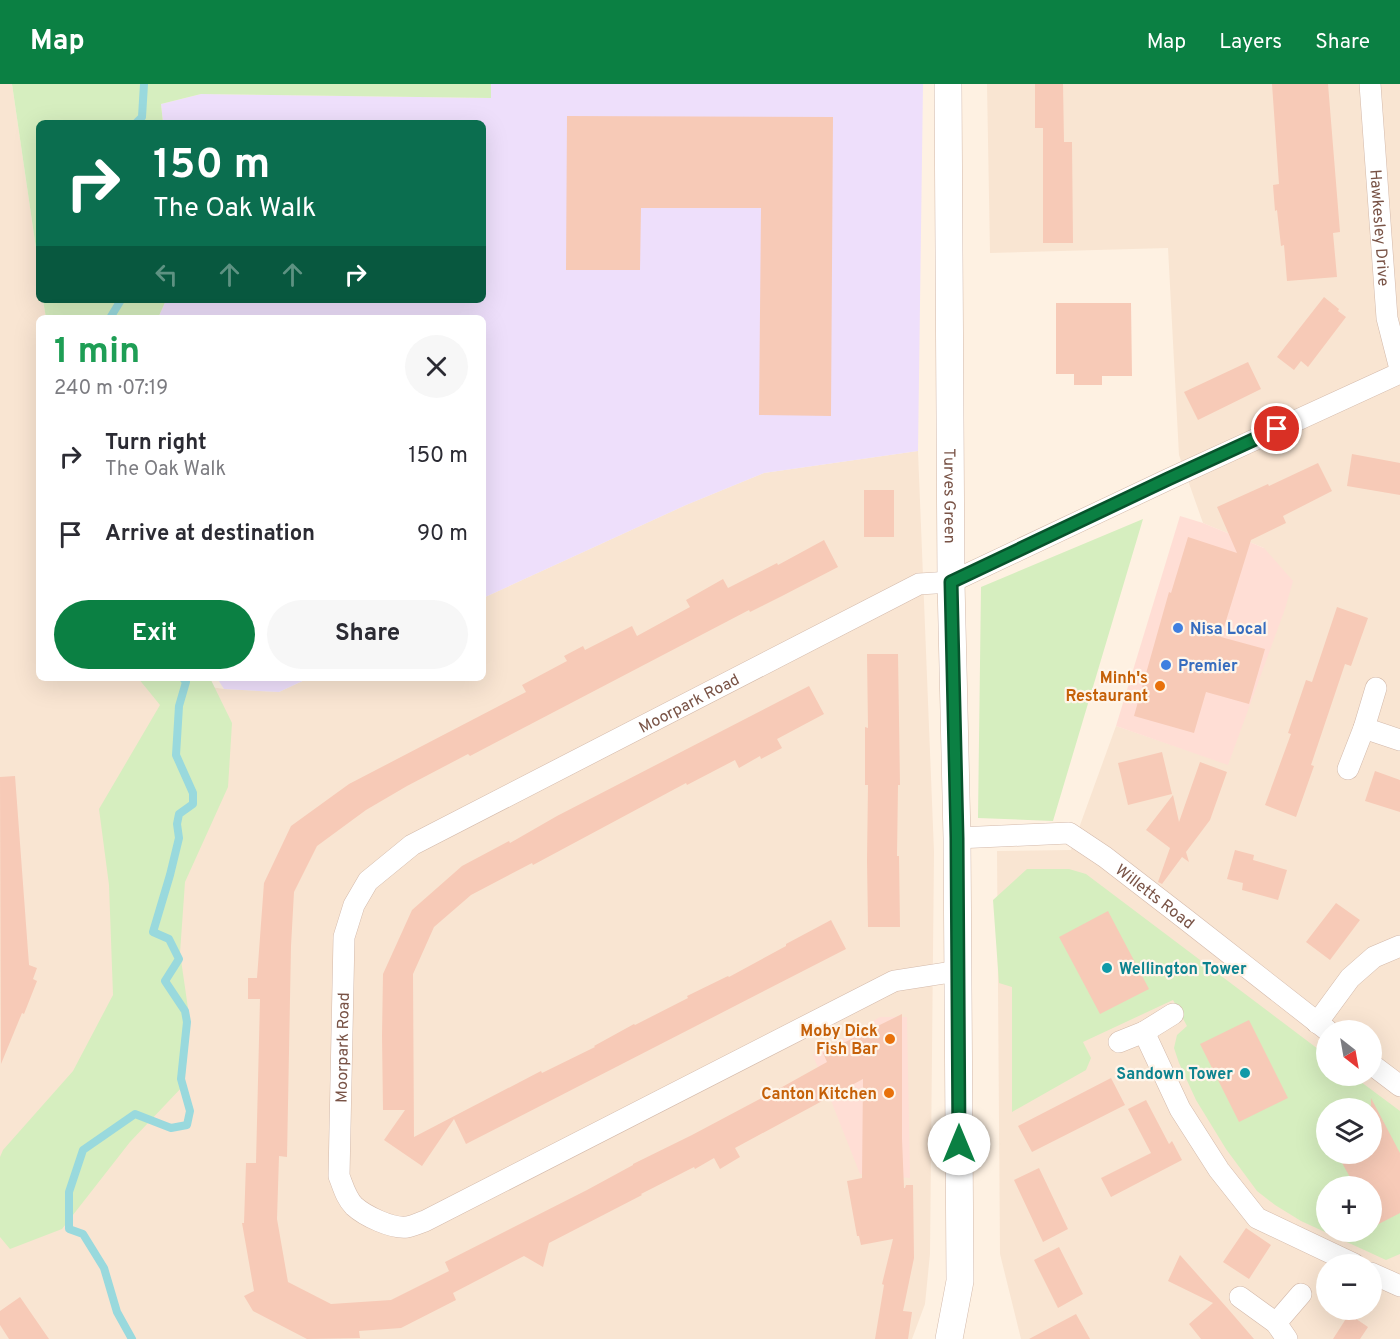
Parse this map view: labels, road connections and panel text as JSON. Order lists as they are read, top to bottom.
{
  "streets": {
    "street": [
      "Hawkesley Drive",
      "Turves Green",
      "Moorpark Road",
      "Willetts Road"
    ]
  },
  "crossings": [
    ["Turves Green", "Moorpark Road"],
    ["Turves Green", "Willetts Road"]
  ],
  "places": [
    "Nisa Local",
    "Premier",
    "Minh's Restaurant",
    "Wellington Tower",
    "Moby Dick Fish Bar",
    "Sandown Tower",
    "Canton Kitchen"
  ],
  "north": "bottom right",
  "page": {
    "header": "Map",
    "nav": ["Map", "Layers", "Share"],
    "turn": ["150 m", "The Oak Walk"],
    "heading": ["1 min", "240 m · 07:19"],
    "list": [
      {
        "name": "Turn right",
        "note": "The Oak Walk",
        "value": "150 m"
      },
      {
        "name": "Arrive at destination",
        "value": "90 m"
      }
    ],
    "buttons": ["Exit", "Share"],
    "map_buttons": ["+", "−"]
  }
}
